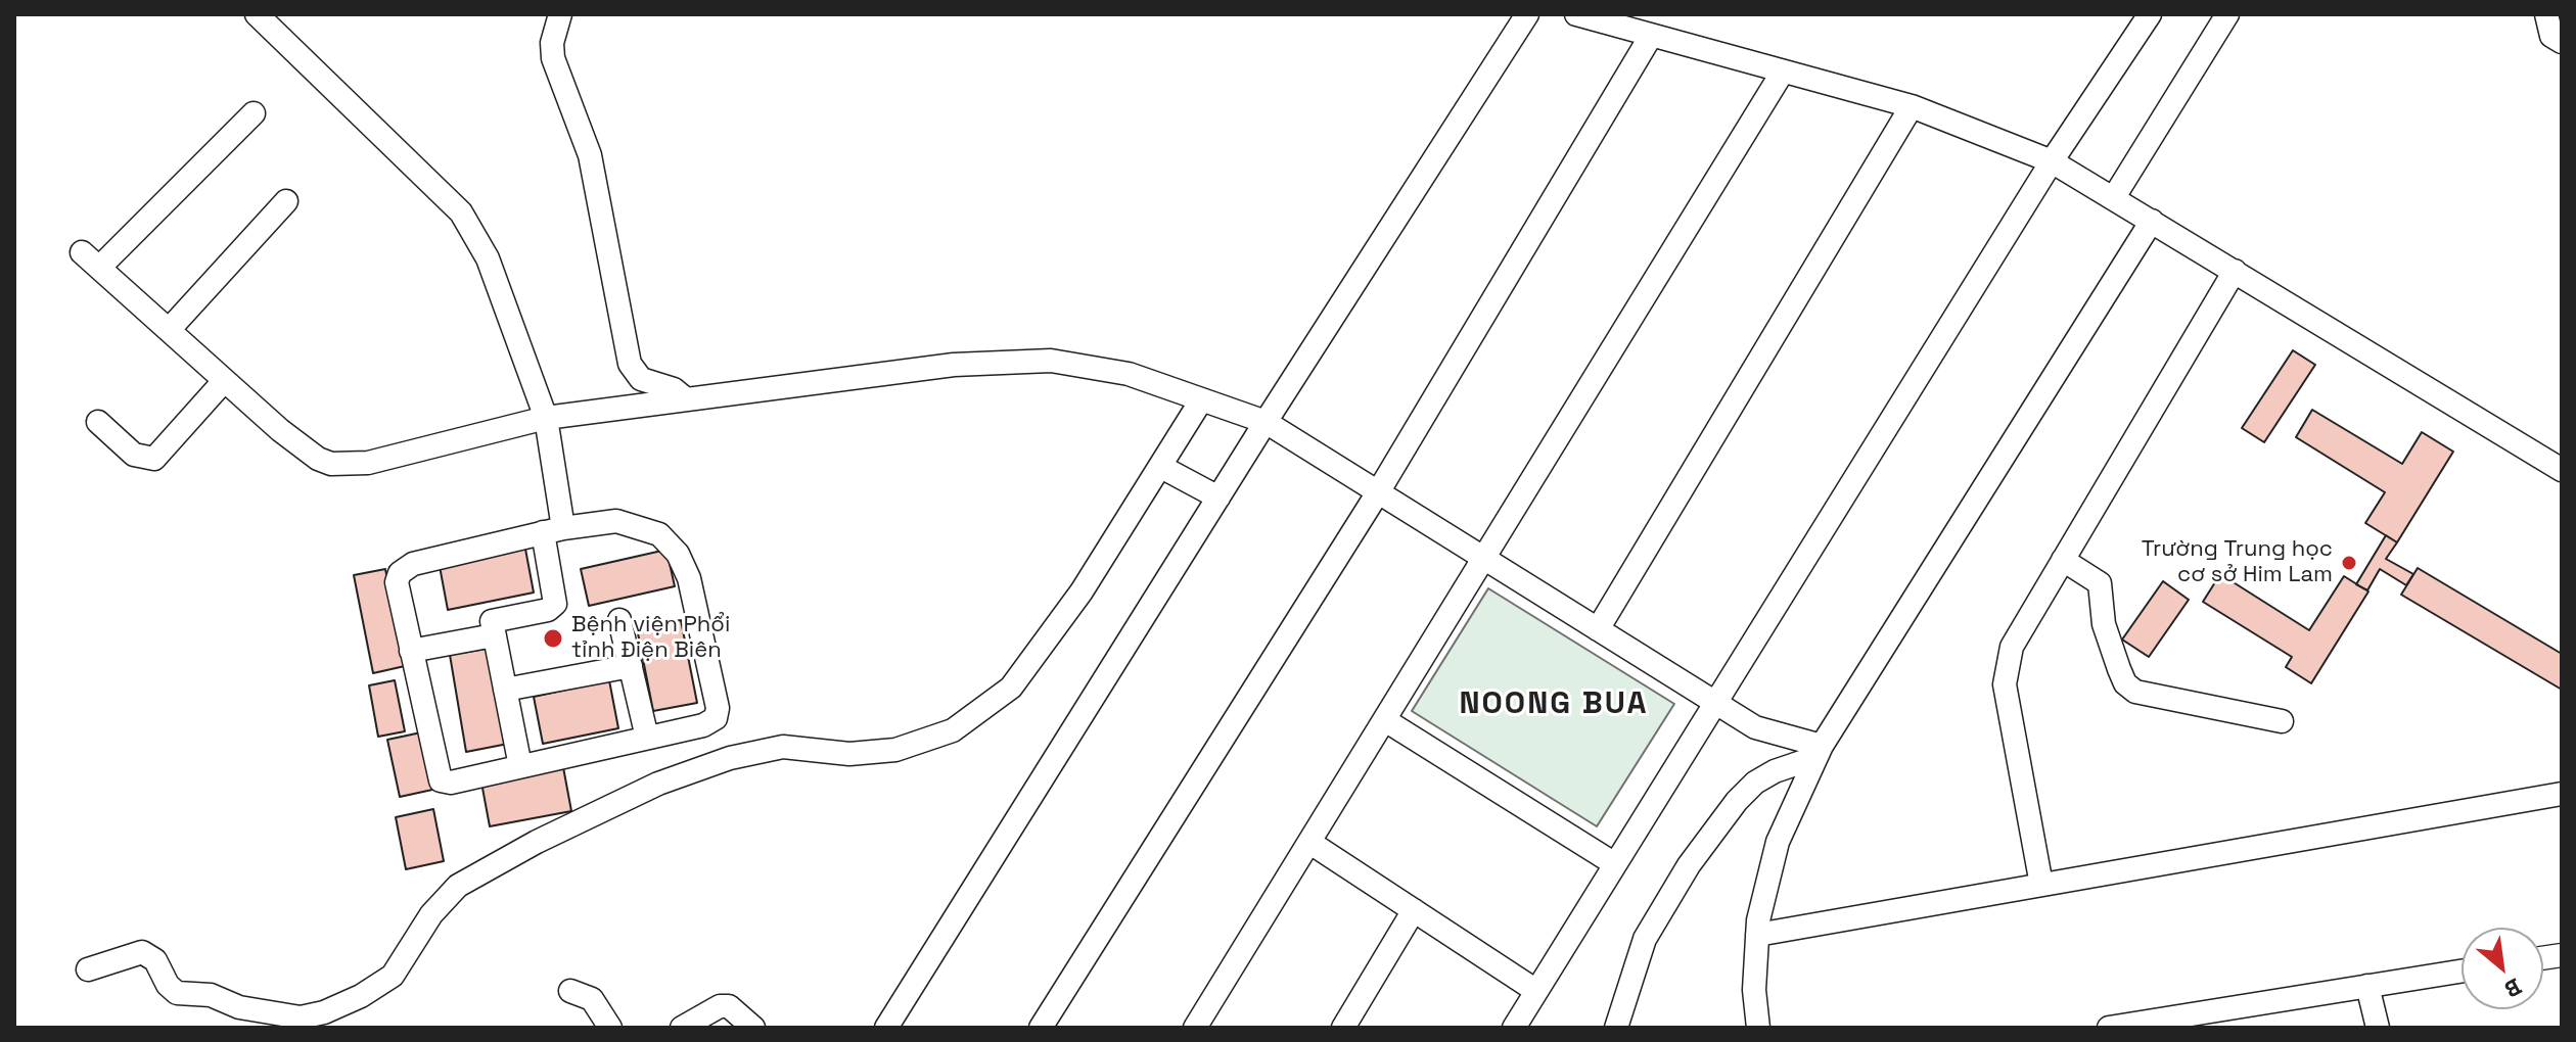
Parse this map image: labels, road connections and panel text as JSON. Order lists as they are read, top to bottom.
{
  "districts": ["NOONG BUA"],
  "places": ["Trường Trung học cơ sở Him Lam", "Bệnh viện Phổi tỉnh Điện Biên"],
  "north": "bottom right"
}
